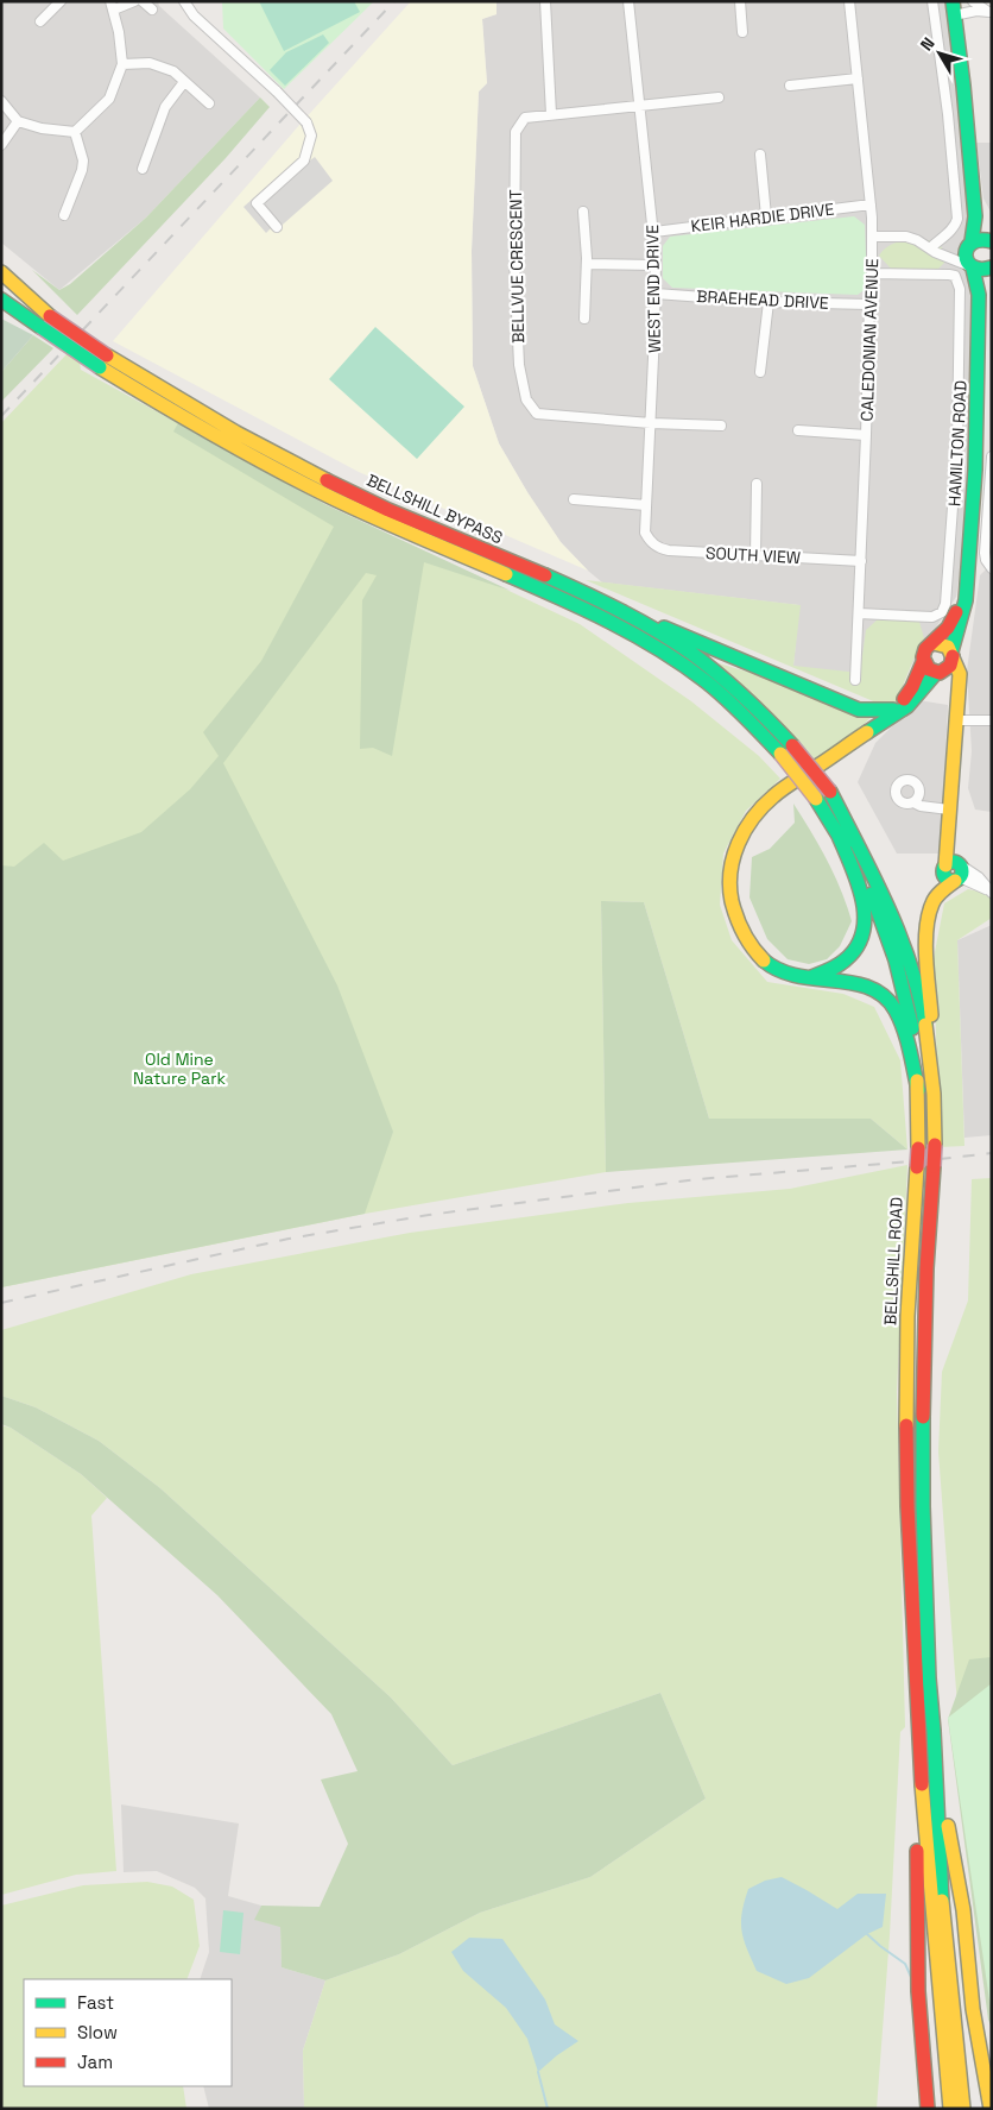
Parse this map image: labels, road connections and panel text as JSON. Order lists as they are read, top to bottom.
{
  "streets": {
    "main road": ["HAMILTON ROAD", "BELLSHILL BYPASS", "BELLSHILL ROAD"],
    "street": [
      "KEIR HARDIE DRIVE",
      "BELLVUE CRESCENT",
      "WEST END DRIVE",
      "BRAEHEAD DRIVE",
      "CALEDONIAN AVENUE",
      "SOUTH VIEW"
    ]
  },
  "crossings": [
    ["KEIR HARDIE DRIVE", "WEST END DRIVE"],
    ["KEIR HARDIE DRIVE", "CALEDONIAN AVENUE"],
    ["BELLVUE CRESCENT", "WEST END DRIVE"],
    ["WEST END DRIVE", "BRAEHEAD DRIVE"],
    ["WEST END DRIVE", "SOUTH VIEW"],
    ["BRAEHEAD DRIVE", "CALEDONIAN AVENUE"],
    ["CALEDONIAN AVENUE", "SOUTH VIEW"],
    ["BELLSHILL BYPASS", "BELLSHILL ROAD"]
  ],
  "parks": ["Old Mine Nature Park"],
  "legend": ["Fast", "Slow", "Jam"],
  "north": "top left"
}
